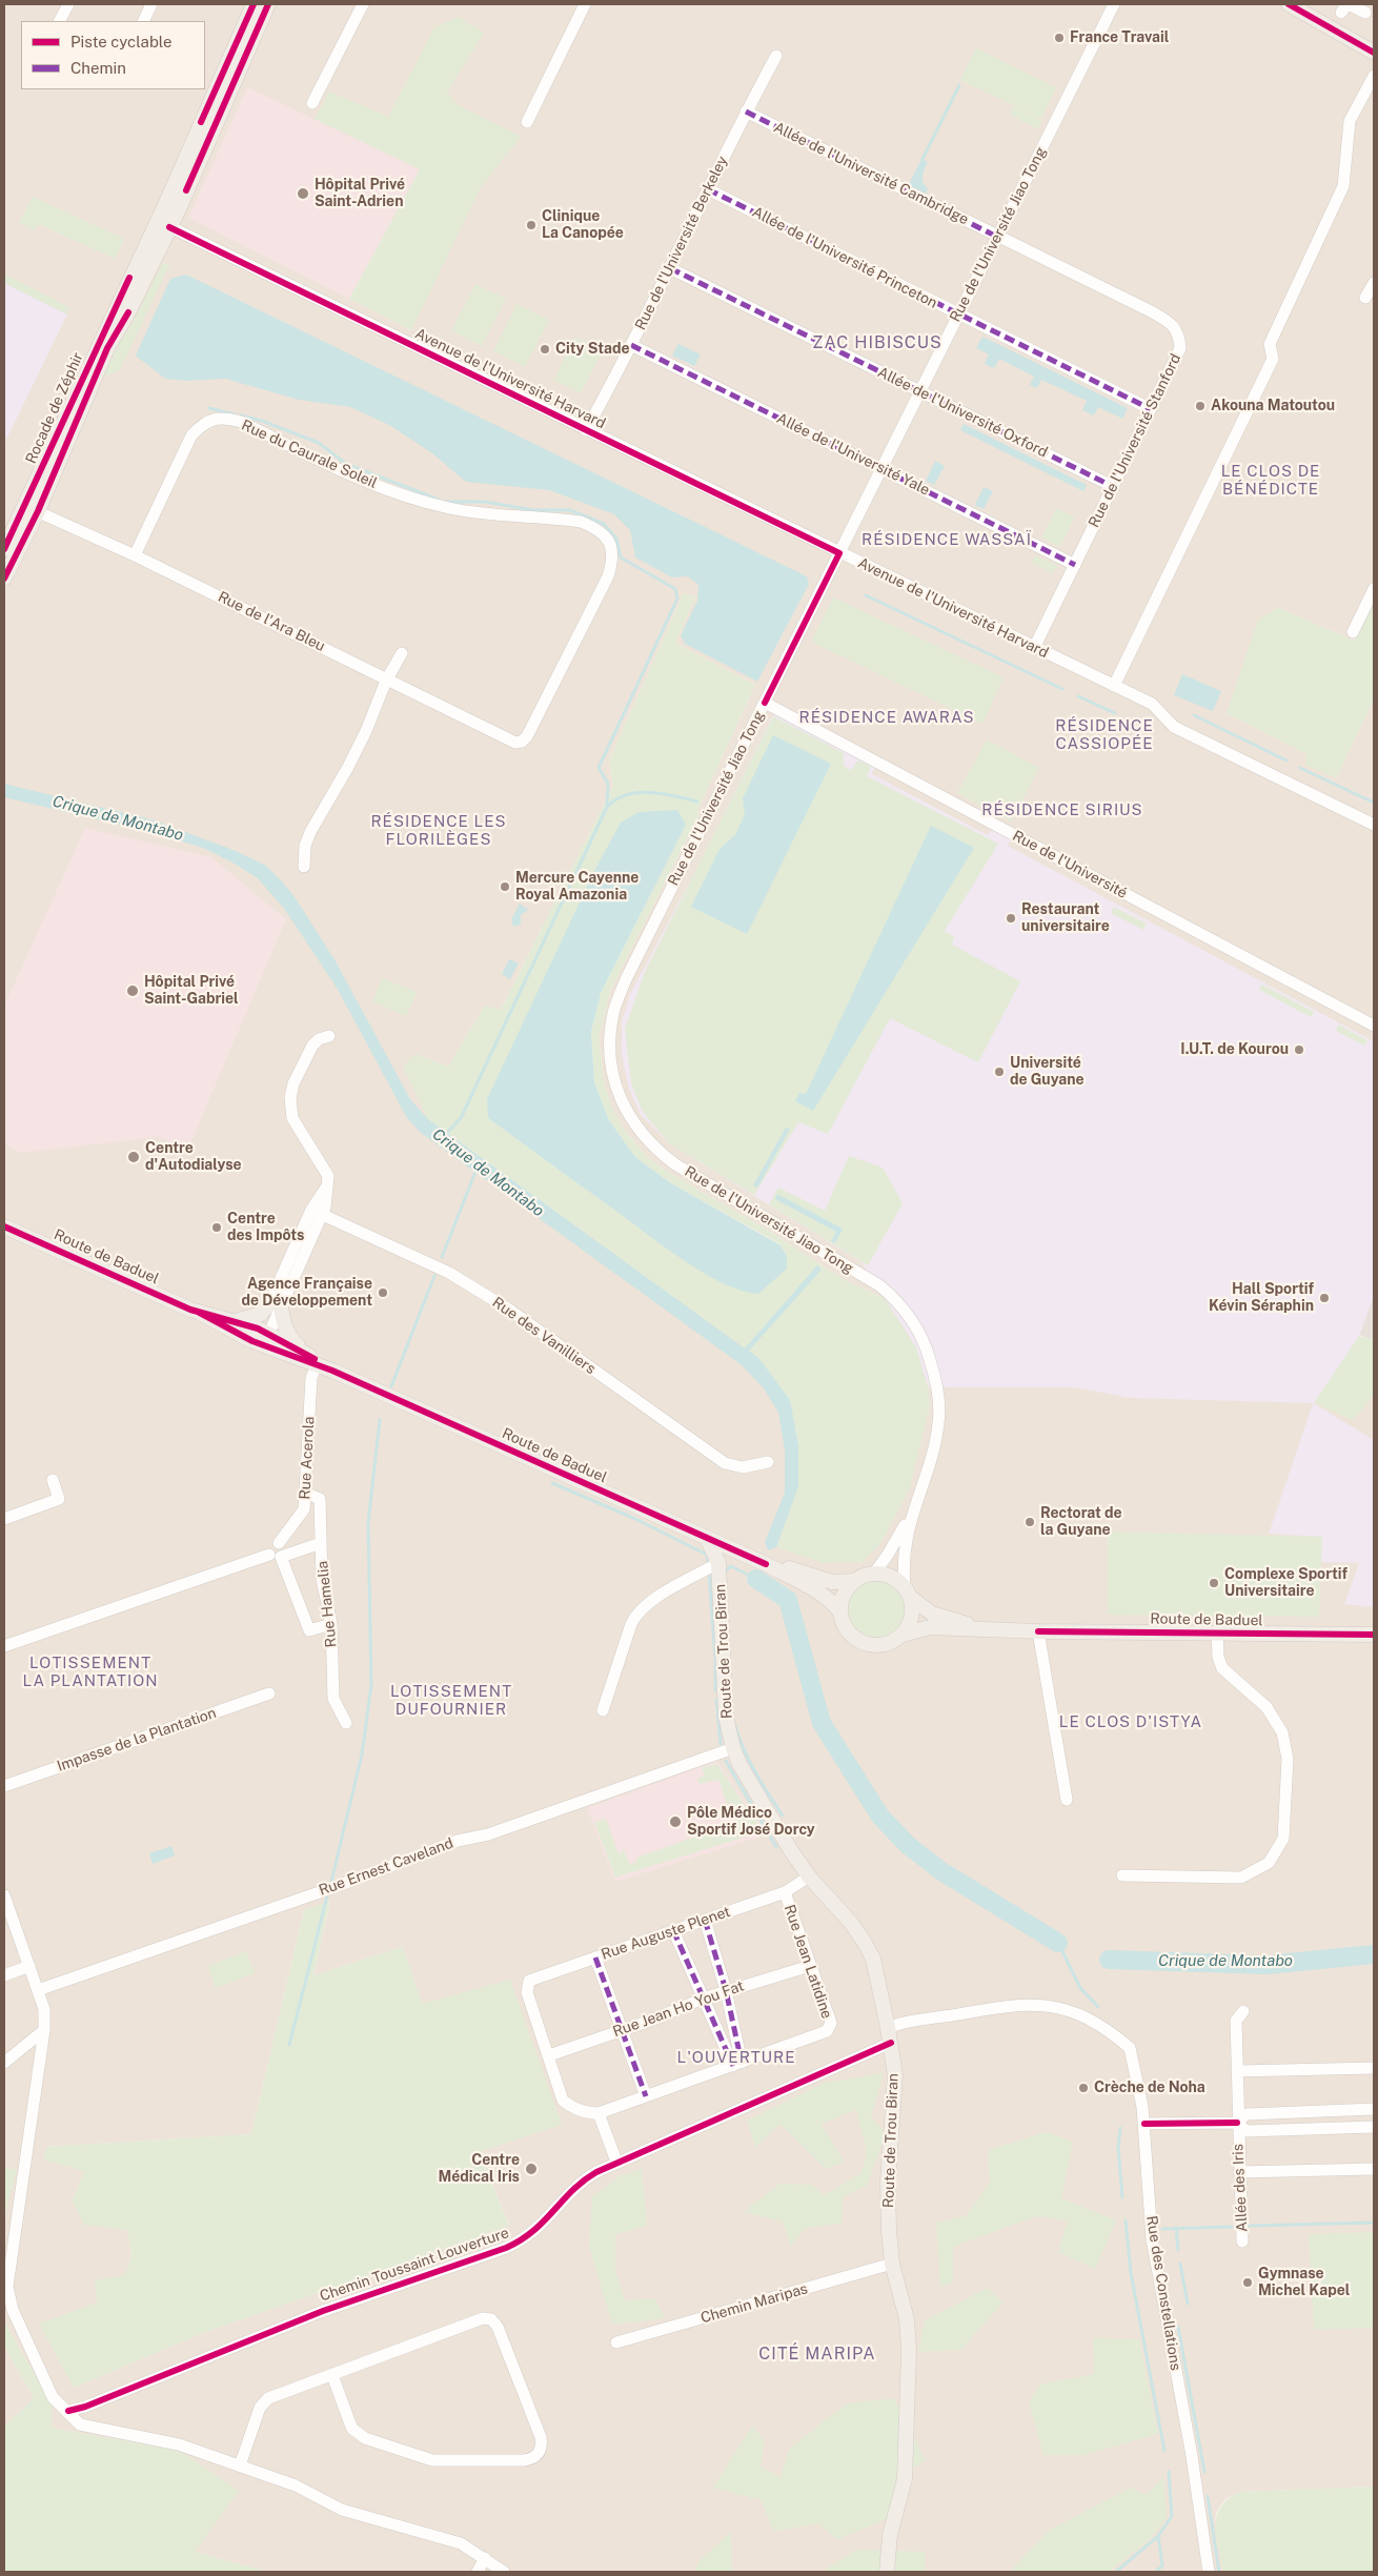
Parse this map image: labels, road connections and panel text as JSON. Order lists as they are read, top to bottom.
{
  "streets": {
    "main road": ["Rocade de Zéphir", "Route de Baduel", "Route de Trou Biran"],
    "street": [
      "Allée de l'Université Cambridge",
      "Rue de l'Université Jiao Tong",
      "Rue de l'Université Berkeley",
      "Allée de l'Université Princeton",
      "Avenue de l'Université Harvard",
      "Allée de l'Université Oxford",
      "Rue de l'Université Stanford",
      "Rue du Caurale Soleil",
      "Allée de l'Université Yale",
      "Rue de l'Ara Bleu",
      "Rue de l'Université",
      "Rue des Vanilliers",
      "Rue Acerola",
      "Rue Hamelia",
      "Impasse de la Plantation",
      "Rue Ernest Caveland",
      "Rue Auguste Plenet",
      "Rue Jean Latidine",
      "Rue Jean Ho You Fat",
      "Allée des Iris",
      "Chemin Toussaint Louverture",
      "Rue des Constellations",
      "Chemin Maripas"
    ]
  },
  "crossings": [
    ["Allée de l'Université Cambridge", "Rue de l'Université Jiao Tong"],
    ["Allée de l'Université Cambridge", "Rue de l'Université Berkeley"],
    ["Allée de l'Université Cambridge", "Rue de l'Université Stanford"],
    ["Rue de l'Université Jiao Tong", "Allée de l'Université Princeton"],
    ["Rue de l'Université Jiao Tong", "Avenue de l'Université Harvard"],
    ["Rue de l'Université Jiao Tong", "Allée de l'Université Oxford"],
    ["Rue de l'Université Jiao Tong", "Rue de l'Université Stanford"],
    ["Rue de l'Université Jiao Tong", "Allée de l'Université Yale"],
    ["Rue de l'Université Jiao Tong", "Rue de l'Université"],
    ["Rue de l'Université Berkeley", "Allée de l'Université Princeton"],
    ["Rue de l'Université Berkeley", "Avenue de l'Université Harvard"],
    ["Rue de l'Université Berkeley", "Allée de l'Université Oxford"],
    ["Rue de l'Université Berkeley", "Allée de l'Université Yale"],
    ["Allée de l'Université Princeton", "Rue de l'Université Stanford"],
    ["Avenue de l'Université Harvard", "Rocade de Zéphir"],
    ["Avenue de l'Université Harvard", "Rue de l'Université Stanford"],
    ["Rocade de Zéphir", "Rue de l'Ara Bleu"],
    ["Allée de l'Université Oxford", "Rue de l'Université Stanford"],
    ["Rue de l'Université Stanford", "Allée de l'Université Yale"],
    ["Rue du Caurale Soleil", "Rue de l'Ara Bleu"],
    ["Route de Baduel", "Rue Acerola"],
    ["Route de Baduel", "Route de Trou Biran"],
    ["Rue Acerola", "Rue Hamelia"],
    ["Route de Trou Biran", "Rue Ernest Caveland"],
    ["Route de Trou Biran", "Rue Auguste Plenet"],
    ["Route de Trou Biran", "Chemin Toussaint Louverture"],
    ["Route de Trou Biran", "Rue des Constellations"],
    ["Route de Trou Biran", "Chemin Maripas"],
    ["Rue Auguste Plenet", "Rue Jean Latidine"],
    ["Rue Auguste Plenet", "Rue Jean Ho You Fat"],
    ["Rue Jean Latidine", "Rue Jean Ho You Fat"]
  ],
  "districts": [
    "ZAC HIBISCUS",
    "LE CLOS DE BÉNÉDICTE",
    "RÉSIDENCE WASSAÏ",
    "RÉSIDENCE AWARAS",
    "RÉSIDENCE CASSIOPÉE",
    "RÉSIDENCE SIRIUS",
    "RÉSIDENCE LES FLORILÈGES",
    "LOTISSEMENT LA PLANTATION",
    "LOTISSEMENT DUFOURNIER",
    "LE CLOS D'ISTYA",
    "L'OUVERTURE",
    "CITÉ MARIPA"
  ],
  "water": ["Crique de Montabo"],
  "places": [
    "France Travail",
    "Hôpital Privé Saint-Adrien",
    "Clinique La Canopée",
    "City Stade",
    "Akouna Matoutou",
    "Mercure Cayenne Royal Amazonia",
    "Restaurant universitaire",
    "Hôpital Privé Saint-Gabriel",
    "I.U.T. de Kourou",
    "Université de Guyane",
    "Centre d'Autodialyse",
    "Centre des Impôts",
    "Agence Française de Développement",
    "Hall Sportif Kévin Séraphin",
    "Rectorat de la Guyane",
    "Complexe Sportif Universitaire",
    "Pôle Médico Sportif José Dorcy",
    "Crèche de Noha",
    "Centre Médical Iris",
    "Gymnase Michel Kapel"
  ],
  "legend": ["Piste cyclable", "Chemin"]
}
